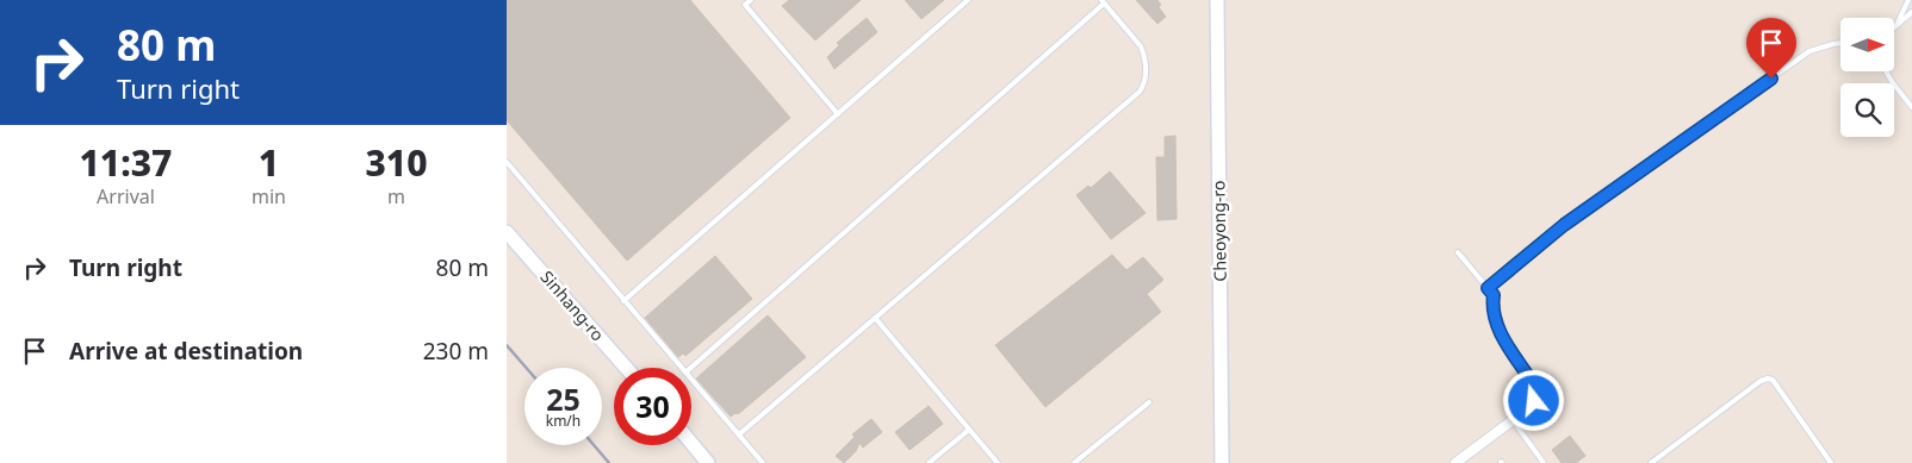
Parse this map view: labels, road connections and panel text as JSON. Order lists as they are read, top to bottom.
{
  "streets": {
    "street": ["Cheoyong-ro", "Sinhang-ro"]
  },
  "north": "right",
  "page": {
    "turn": ["80 m", "Turn right"],
    "eta": [
      "11:37",
      "Arrival",
      "1",
      "min",
      "310",
      "m"
    ],
    "list": [
      {
        "name": "Turn right",
        "value": "80 m"
      },
      {
        "name": "Arrive at destination",
        "value": "230 m"
      }
    ],
    "speed": "25 km/h",
    "limit": "30"
  }
}
